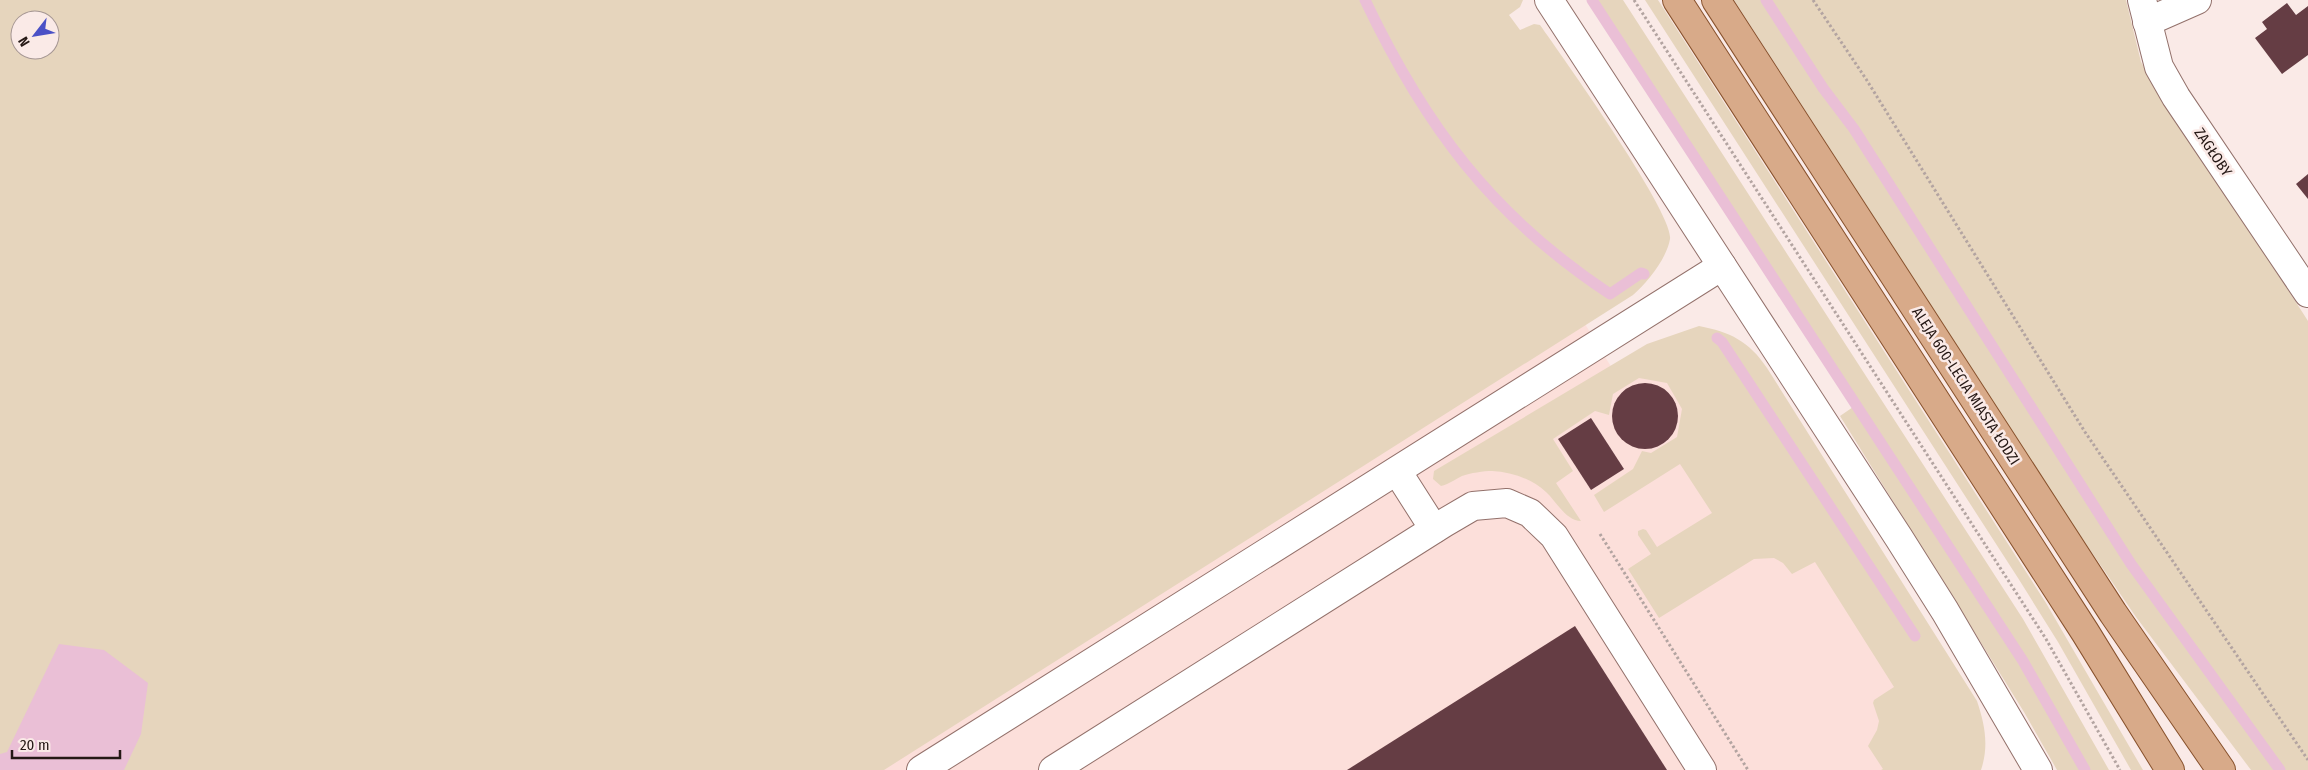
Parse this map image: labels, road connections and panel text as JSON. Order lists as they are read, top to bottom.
{
  "streets": {
    "main road": ["ALEJA 600-LECIA MIASTA ŁODZI"],
    "street": ["ZAGŁOBY"]
  },
  "scale_bar": "20 m",
  "north": "bottom left"
}
